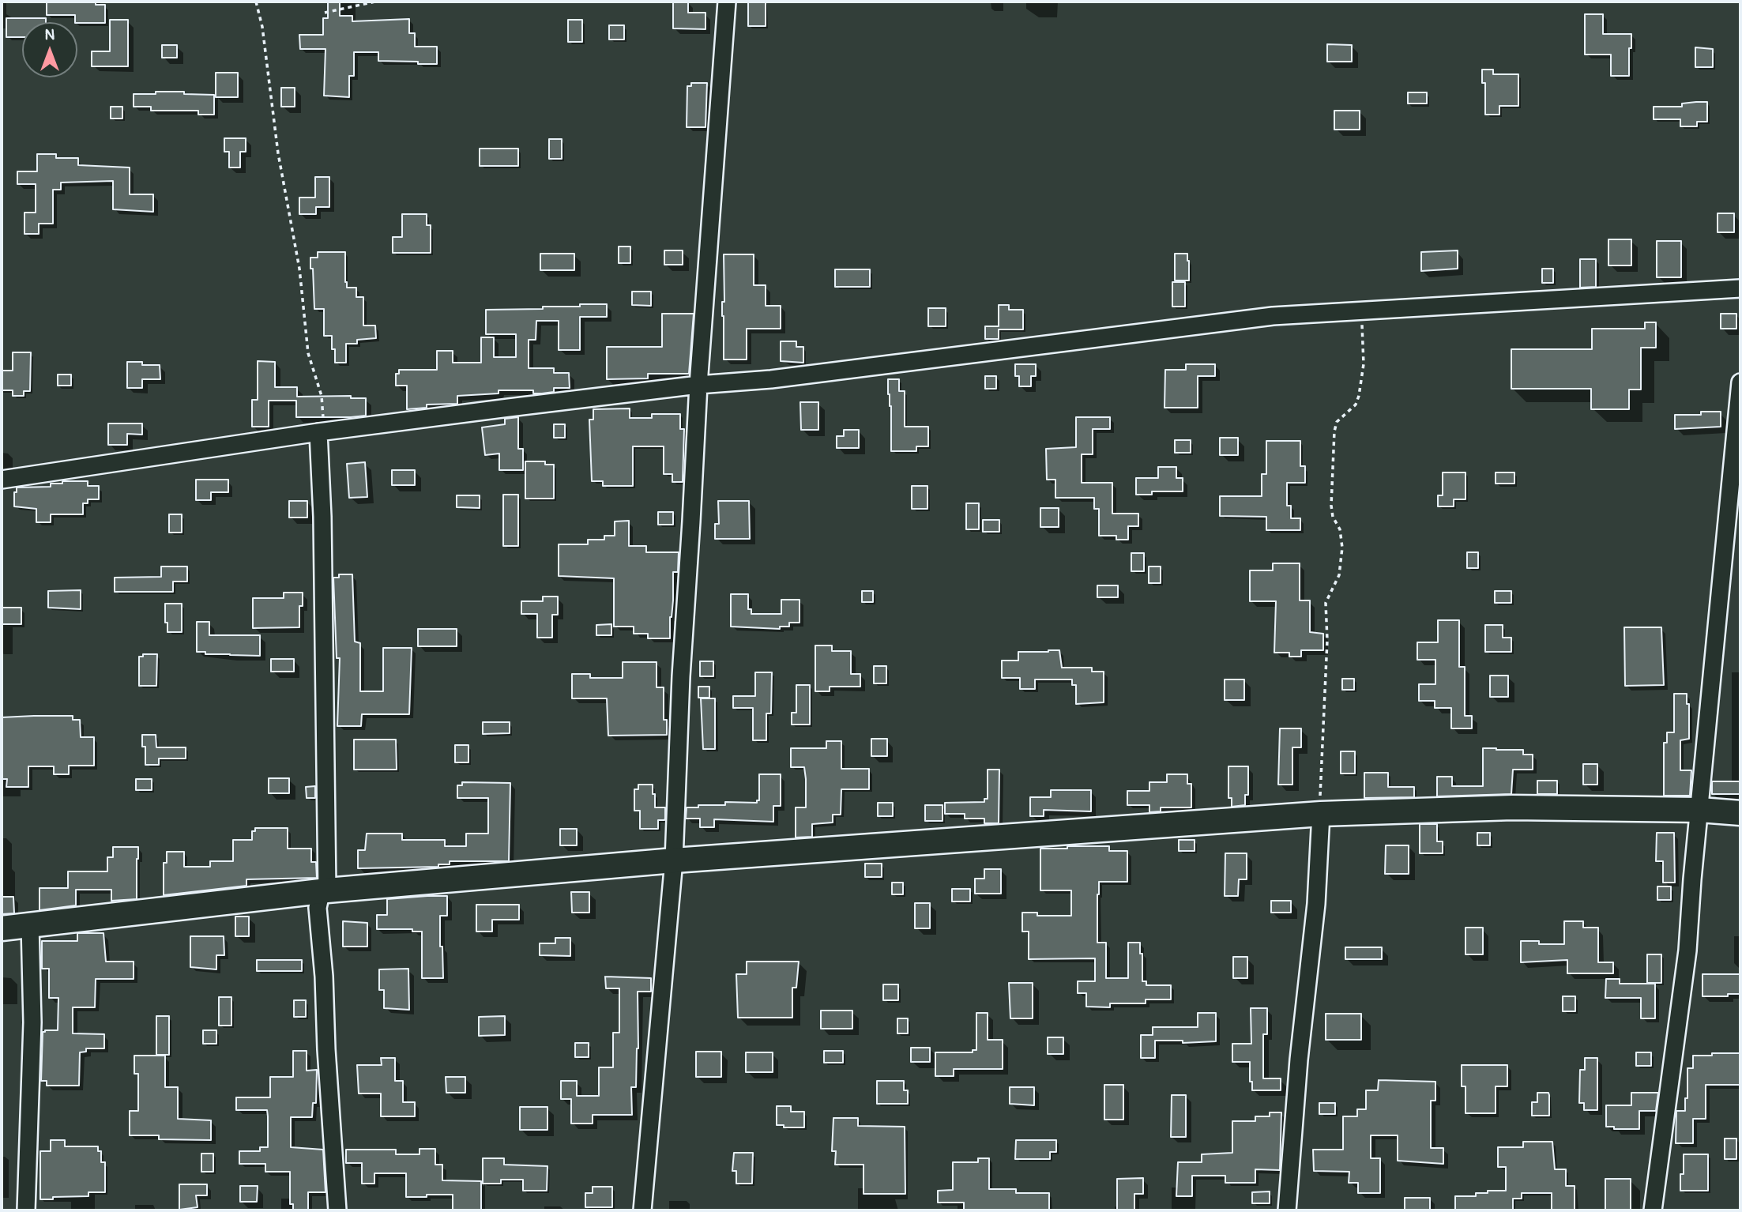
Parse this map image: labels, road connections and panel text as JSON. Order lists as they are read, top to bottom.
{
  "north": "top"
}
